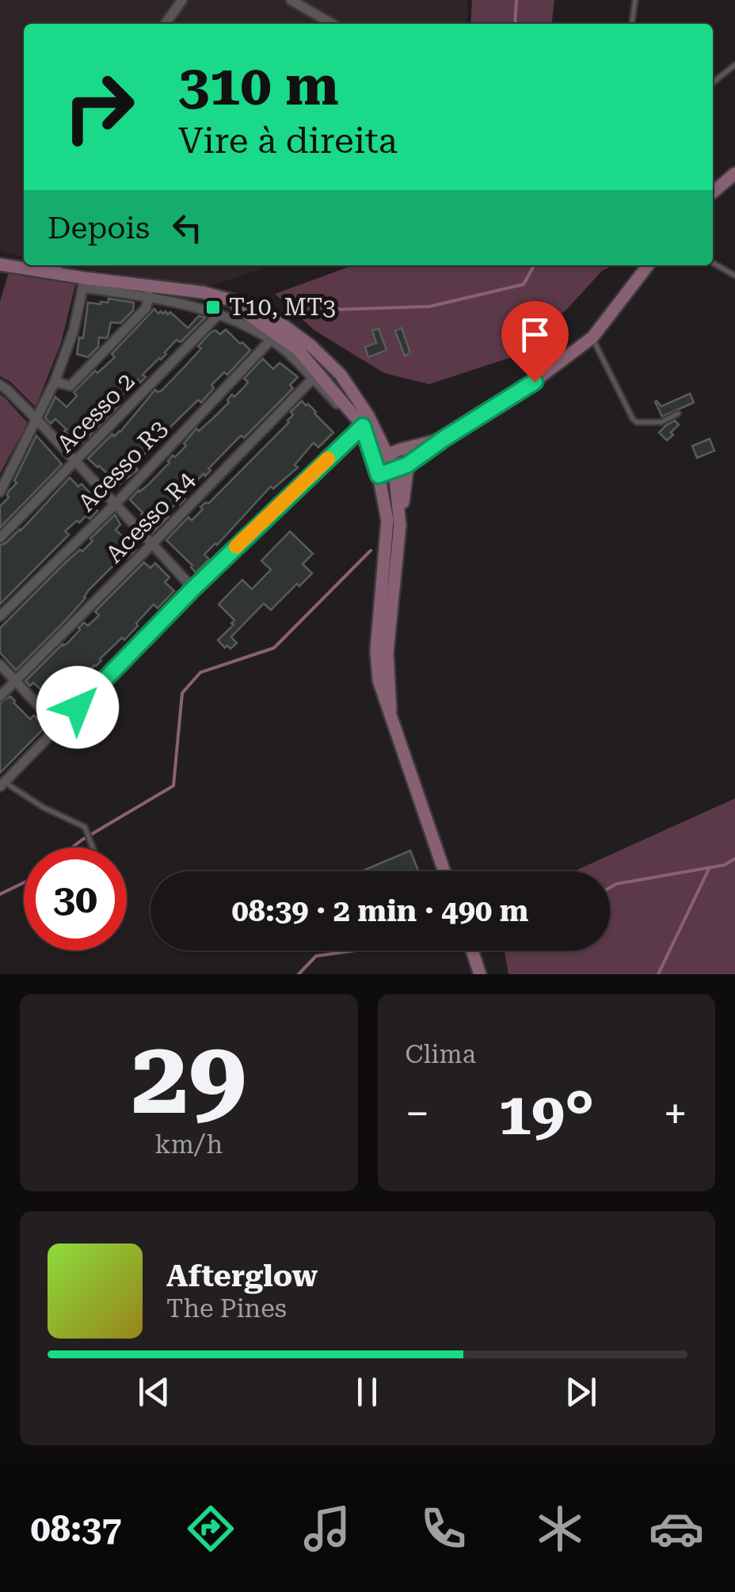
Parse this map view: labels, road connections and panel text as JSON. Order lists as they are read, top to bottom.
{
  "streets": {
    "street": ["Acesso 2", "Acesso R3", "Acesso R4"]
  },
  "places": {
    "transit": ["T10, MT3"]
  },
  "page": {
    "turn": ["310 m", "Vire à direita"],
    "then": "Depois",
    "limit": "30",
    "trip": "08:39 · 2 min · 490 m",
    "tile": [
      ["29", "km/h"],
      "Clima"
    ],
    "heat": ["−", "19°", "+"],
    "song": ["Afterglow", "The Pines"],
    "tabs": "08:37"
  }
}
